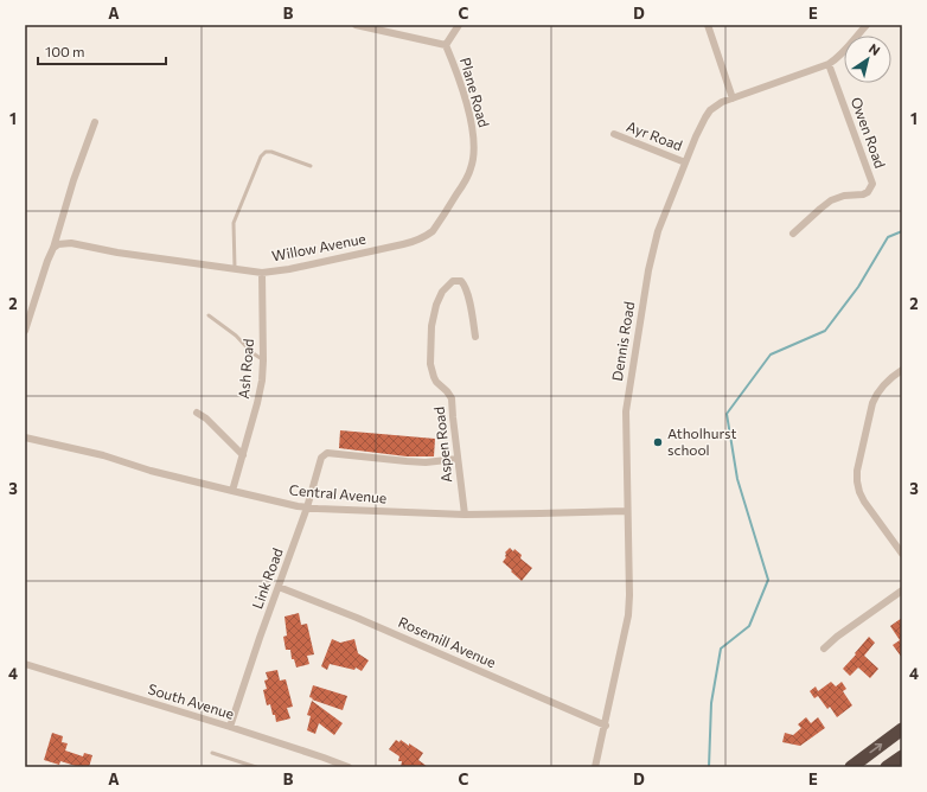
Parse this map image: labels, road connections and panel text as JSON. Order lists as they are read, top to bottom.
{
  "streets": {
    "street": [
      "Plane Road",
      "Owen Road",
      "Ayr Road",
      "Willow Avenue",
      "Dennis Road",
      "Ash Road",
      "Aspen Road",
      "Central Avenue",
      "Link Road",
      "Rosemill Avenue",
      "South Avenue"
    ]
  },
  "crossings": [
    ["Plane Road", "Willow Avenue"],
    ["Owen Road", "Dennis Road"],
    ["Ayr Road", "Dennis Road"],
    ["Willow Avenue", "Ash Road"],
    ["Dennis Road", "Central Avenue"],
    ["Dennis Road", "Rosemill Avenue"],
    ["Ash Road", "Central Avenue"],
    ["Aspen Road", "Central Avenue"],
    ["Aspen Road", "Link Road"],
    ["Central Avenue", "Link Road"],
    ["Link Road", "Rosemill Avenue"],
    ["Link Road", "South Avenue"]
  ],
  "places": ["Atholhurst school"],
  "scale_bar": "100 m",
  "north": "top right",
  "grid": {
    "columns": [
      "A",
      "B",
      "C",
      "D",
      "E"
    ],
    "rows": [
      "1",
      "2",
      "3",
      "4"
    ]
  }
}
